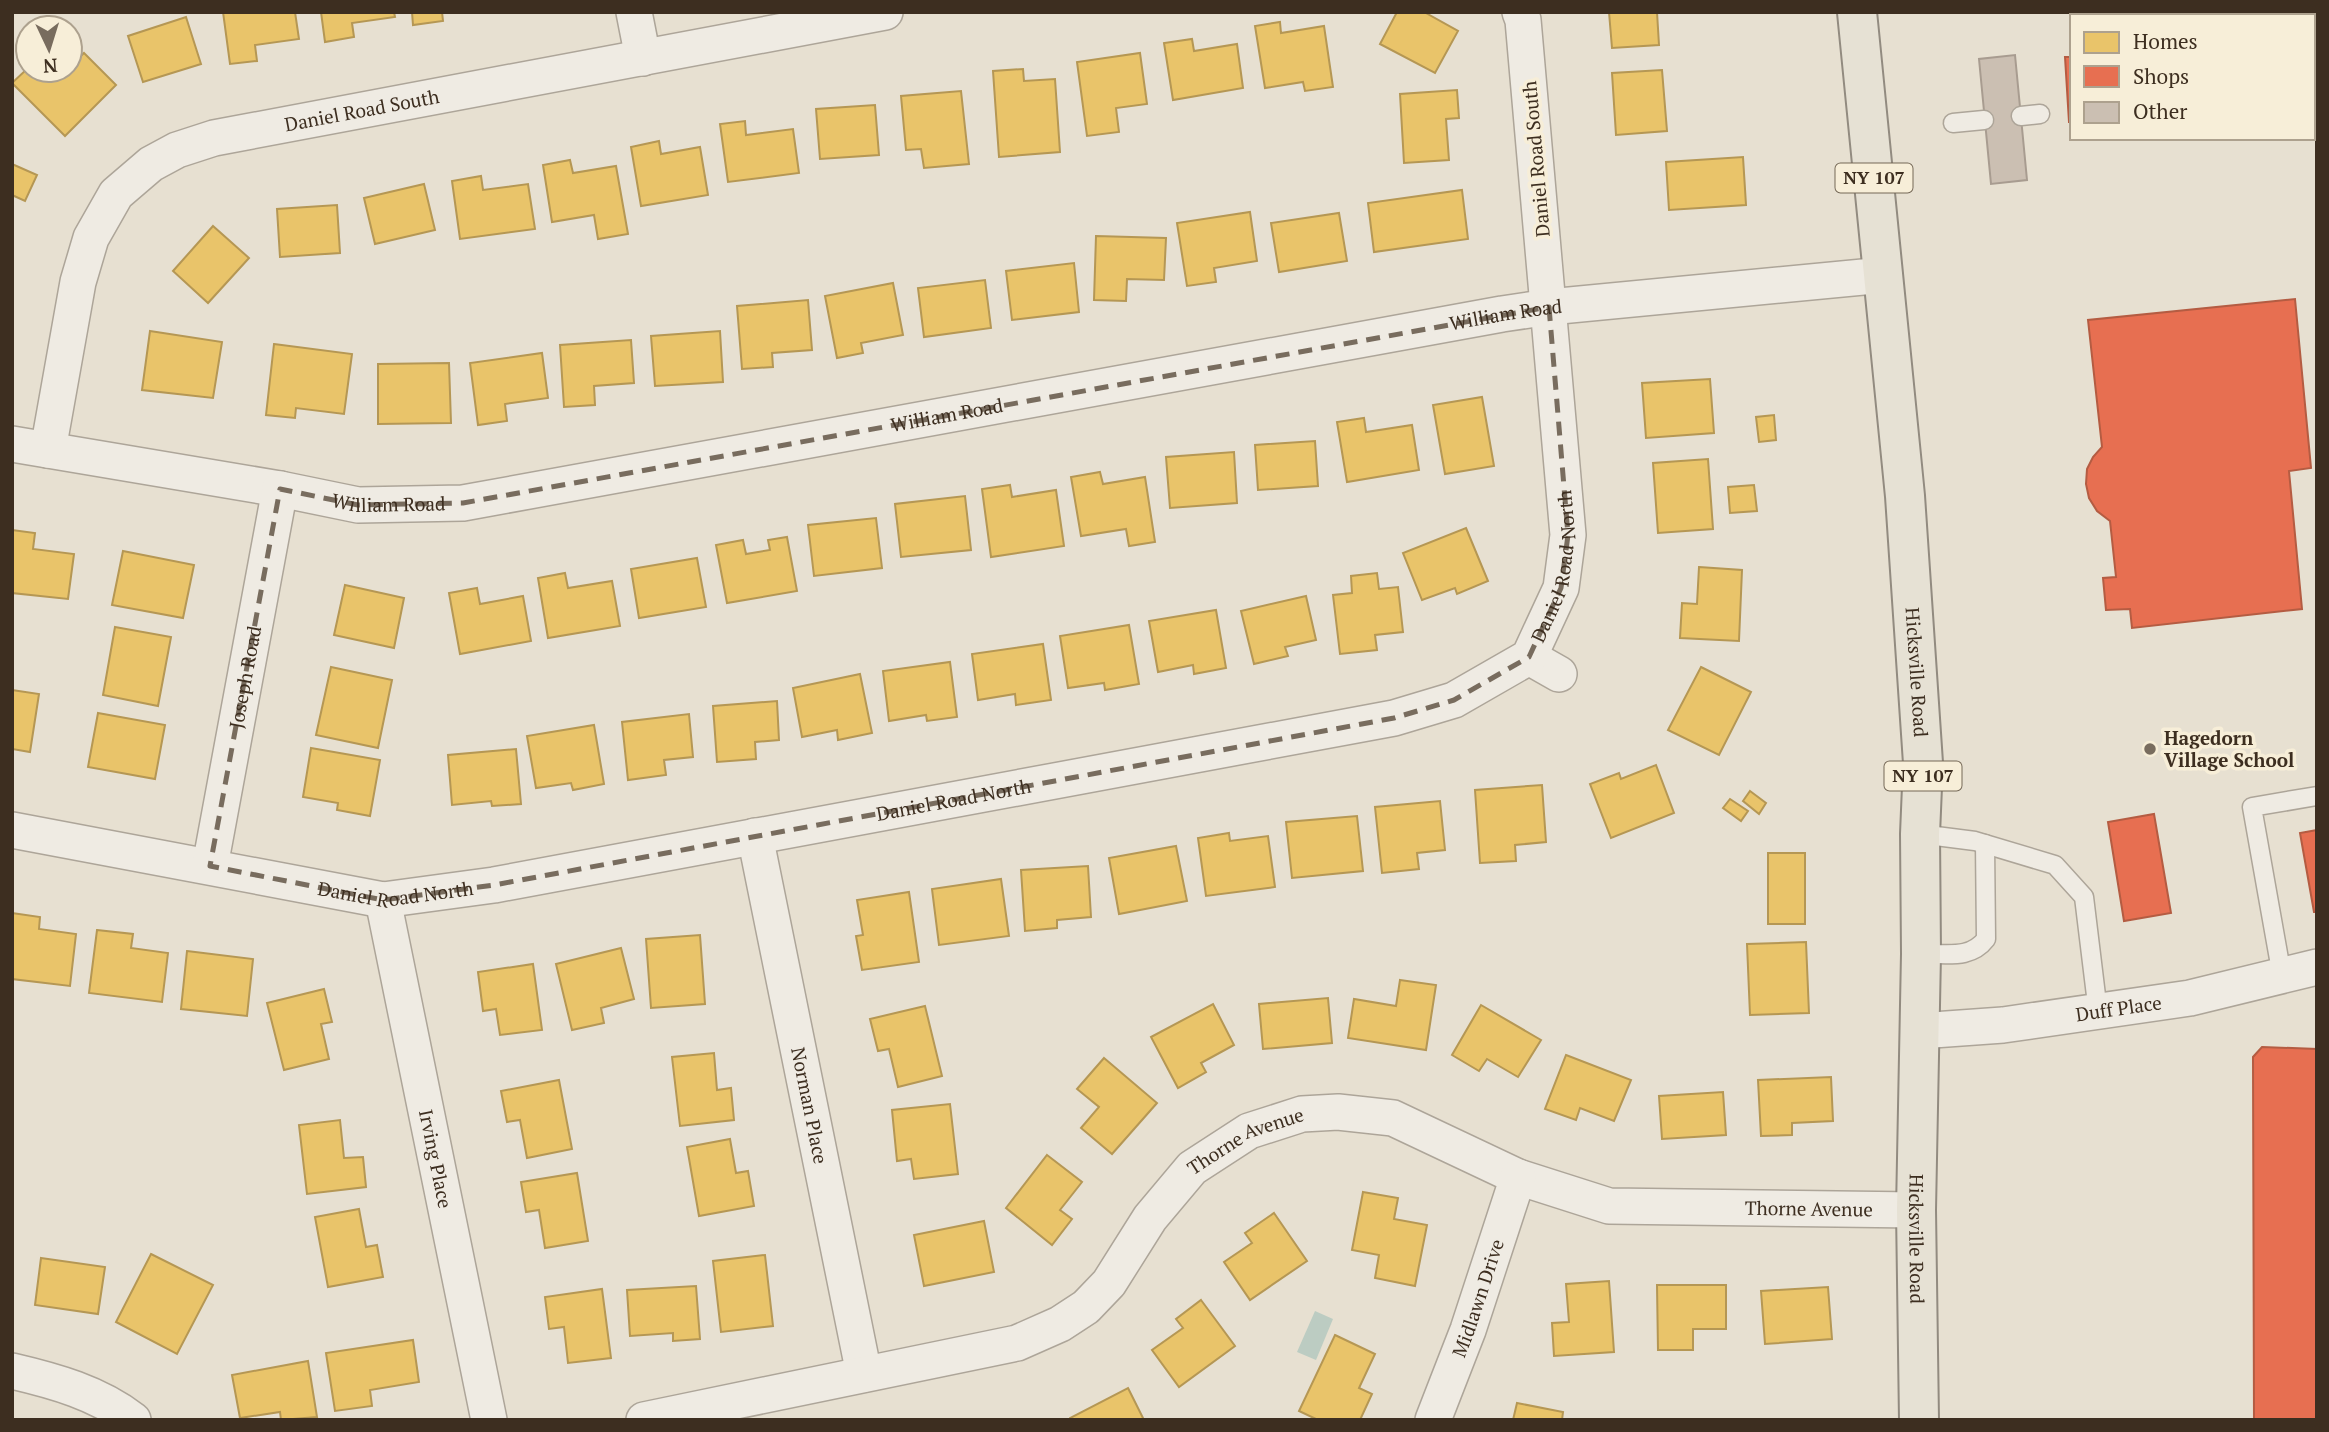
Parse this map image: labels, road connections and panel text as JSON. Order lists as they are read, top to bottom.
{
  "streets": {
    "main road": ["NY 107", "Hicksville Road"],
    "street": [
      "Daniel Road South",
      "William Road",
      "Daniel Road North",
      "Joseph Road",
      "Duff Place",
      "Norman Place",
      "Thorne Avenue",
      "Irving Place",
      "Midlawn Drive"
    ]
  },
  "crossings": [
    ["Daniel Road South", "William Road"],
    ["Daniel Road South", "Daniel Road North"],
    ["William Road", "Daniel Road North"],
    ["William Road", "Hicksville Road"],
    ["William Road", "Joseph Road"],
    ["Daniel Road North", "Joseph Road"],
    ["Daniel Road North", "Norman Place"],
    ["Daniel Road North", "Irving Place"],
    ["Hicksville Road", "Duff Place"],
    ["Hicksville Road", "Thorne Avenue"],
    ["Norman Place", "Thorne Avenue"],
    ["Thorne Avenue", "Midlawn Drive"]
  ],
  "places": ["Hagedorn Village School"],
  "legend": ["Homes", "Shops", "Other"],
  "north": "bottom"
}
